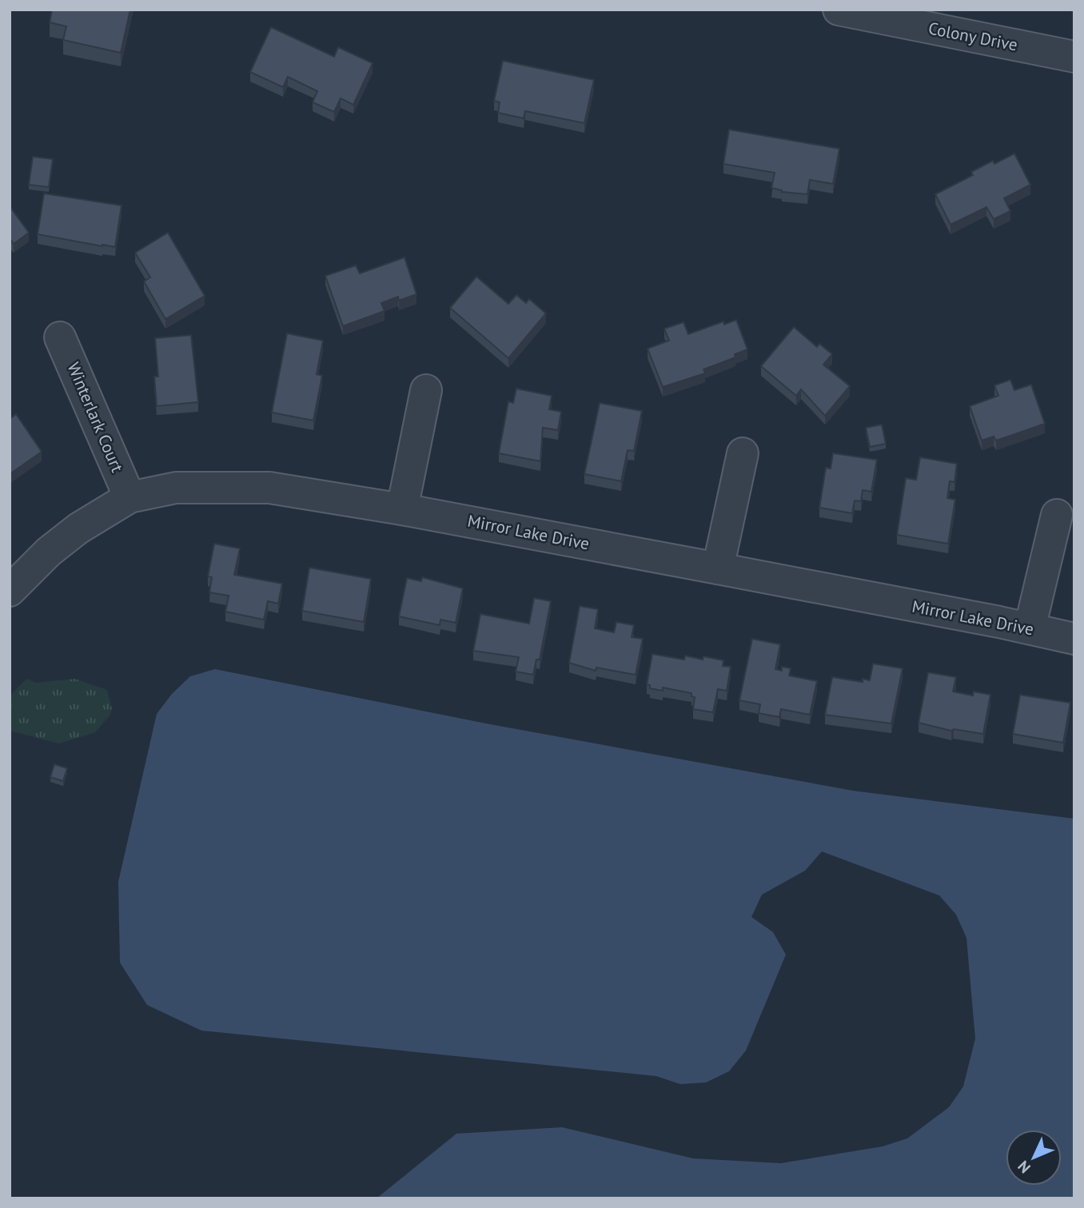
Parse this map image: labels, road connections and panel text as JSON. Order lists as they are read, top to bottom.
{
  "streets": {
    "street": ["Colony Drive", "Winterlark Court", "Mirror Lake Drive"]
  },
  "crossings": [
    ["Winterlark Court", "Mirror Lake Drive"]
  ],
  "north": "bottom left"
}
